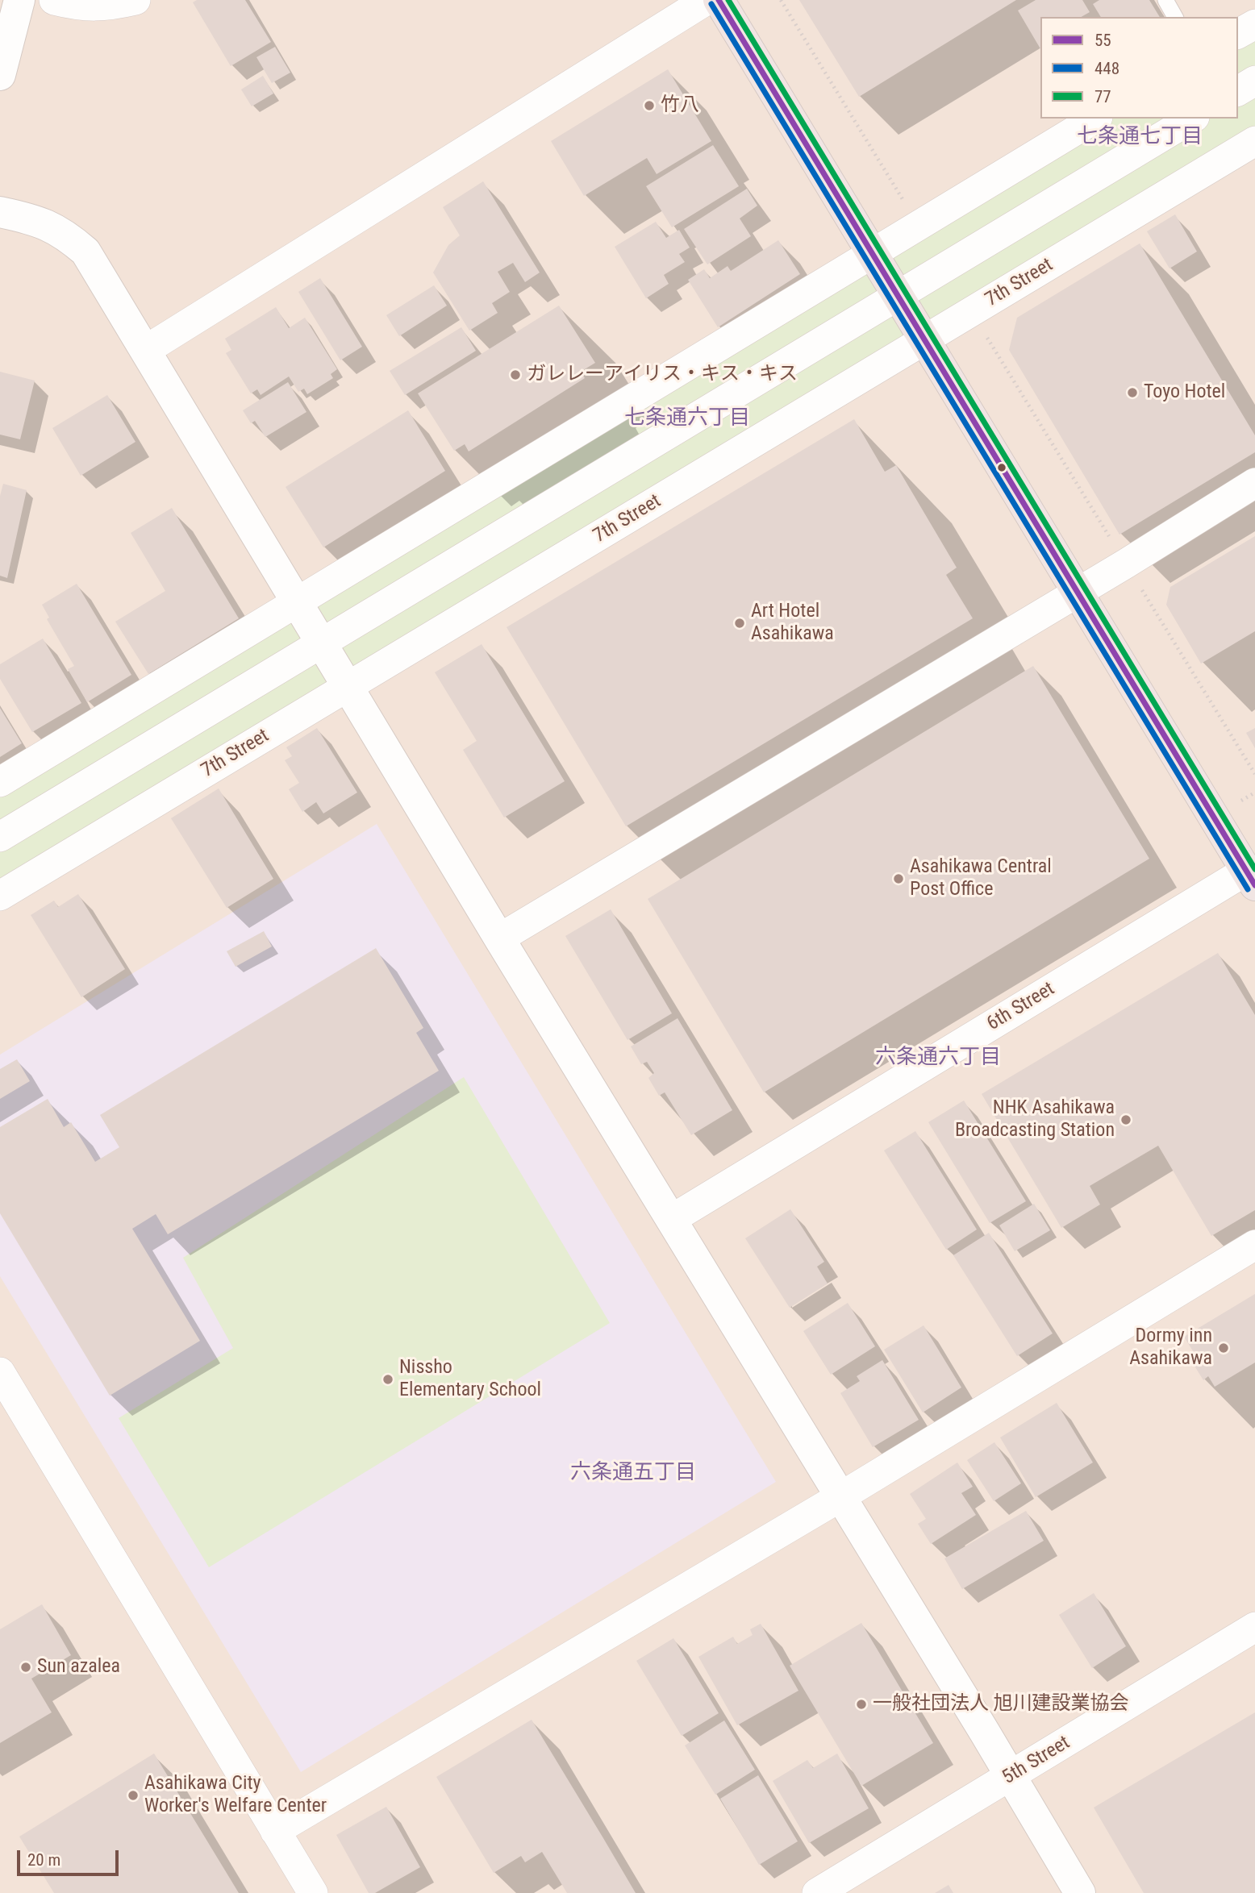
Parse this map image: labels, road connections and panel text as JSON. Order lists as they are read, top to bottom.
{
  "streets": {
    "street": ["7th Street", "6th Street", "5th Street"]
  },
  "districts": [
    "七条通七丁目",
    "七条通六丁目",
    "六条通六丁目",
    "六条通五丁目"
  ],
  "places": [
    "竹八",
    "ガレレーアイリス・キス・キス",
    "Toyo Hotel",
    "Art Hotel Asahikawa",
    "Asahikawa Central Post Office",
    "NHK Asahikawa Broadcasting Station",
    "Dormy inn Asahikawa",
    "Nissho Elementary School",
    "Sun azalea",
    "一般社団法人 旭川建設業協会",
    "Asahikawa City Worker's Welfare Center"
  ],
  "lines": ["transit line 55", "transit line 77", "transit line 448"],
  "legend": ["55", "448", "77"],
  "scale_bar": "20 m"
}
